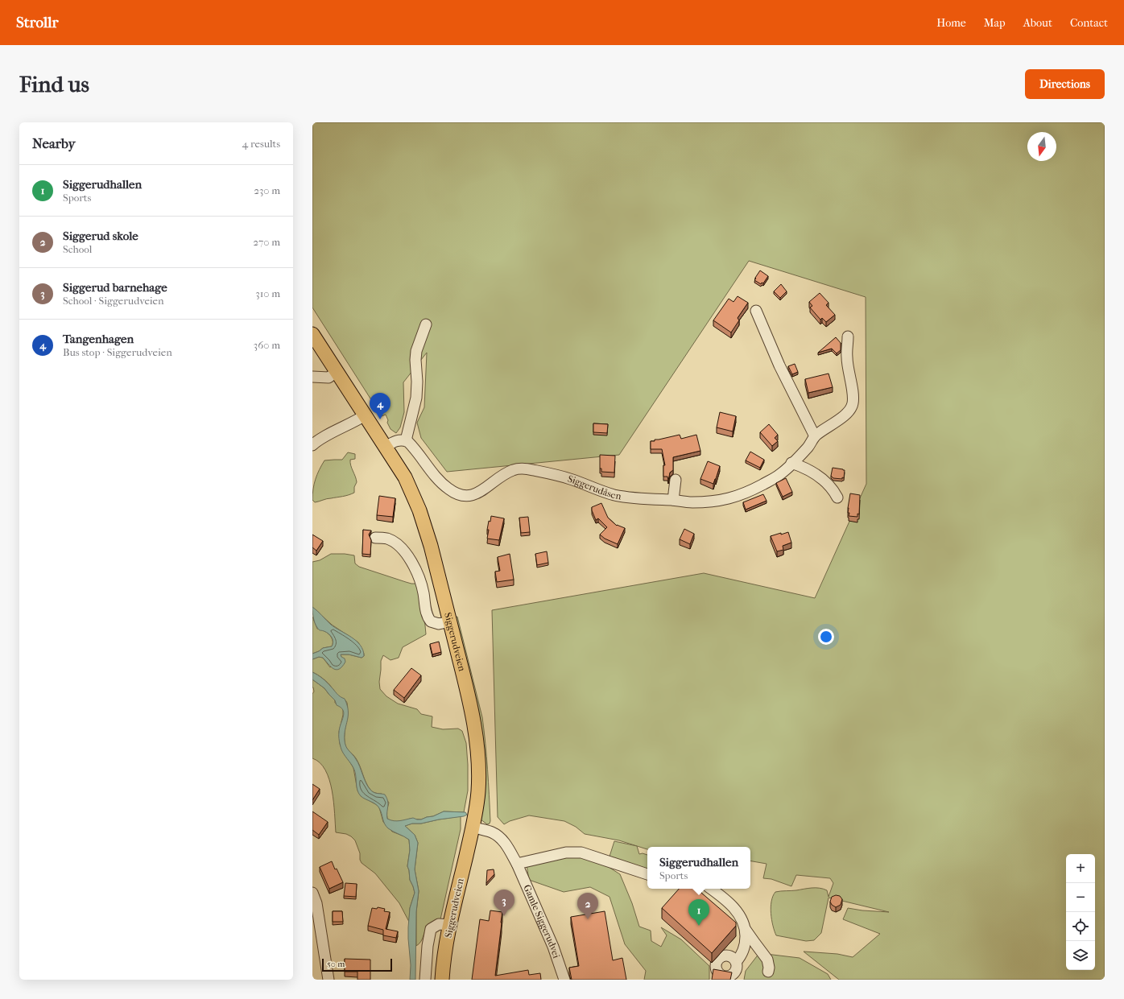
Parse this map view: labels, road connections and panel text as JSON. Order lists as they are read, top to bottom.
{
  "streets": {
    "main road": ["Siggerudveien"],
    "street": ["Siggerudåsen", "Gamle Siggerudvei"]
  },
  "crossings": [
    ["Siggerudveien", "Gamle Siggerudvei"]
  ],
  "scale_bar": "50 m",
  "north": "bottom",
  "page": {
    "header": "Strollr",
    "nav": [
      "Home",
      "Map",
      "About",
      "Contact"
    ],
    "buttons": "Directions",
    "title": "Find us",
    "heading": ["Nearby", "4 results"],
    "list": [
      {
        "mark": "1",
        "name": "Siggerudhallen",
        "note": "Sports",
        "value": "230 m"
      },
      {
        "mark": "2",
        "name": "Siggerud skole",
        "note": "School",
        "value": "270 m"
      },
      {
        "mark": "3",
        "name": "Siggerud barnehage",
        "note": "School · Siggerudveien",
        "value": "310 m"
      },
      {
        "mark": "4",
        "name": "Tangenhagen",
        "note": "Bus stop · Siggerudveien",
        "value": "360 m"
      }
    ],
    "pins": [
      "4",
      "3",
      "2",
      "1"
    ],
    "popup": ["Siggerudhallen", "Sports"],
    "map_buttons": ["+", "−"],
    "scale": "50 m"
  }
}
